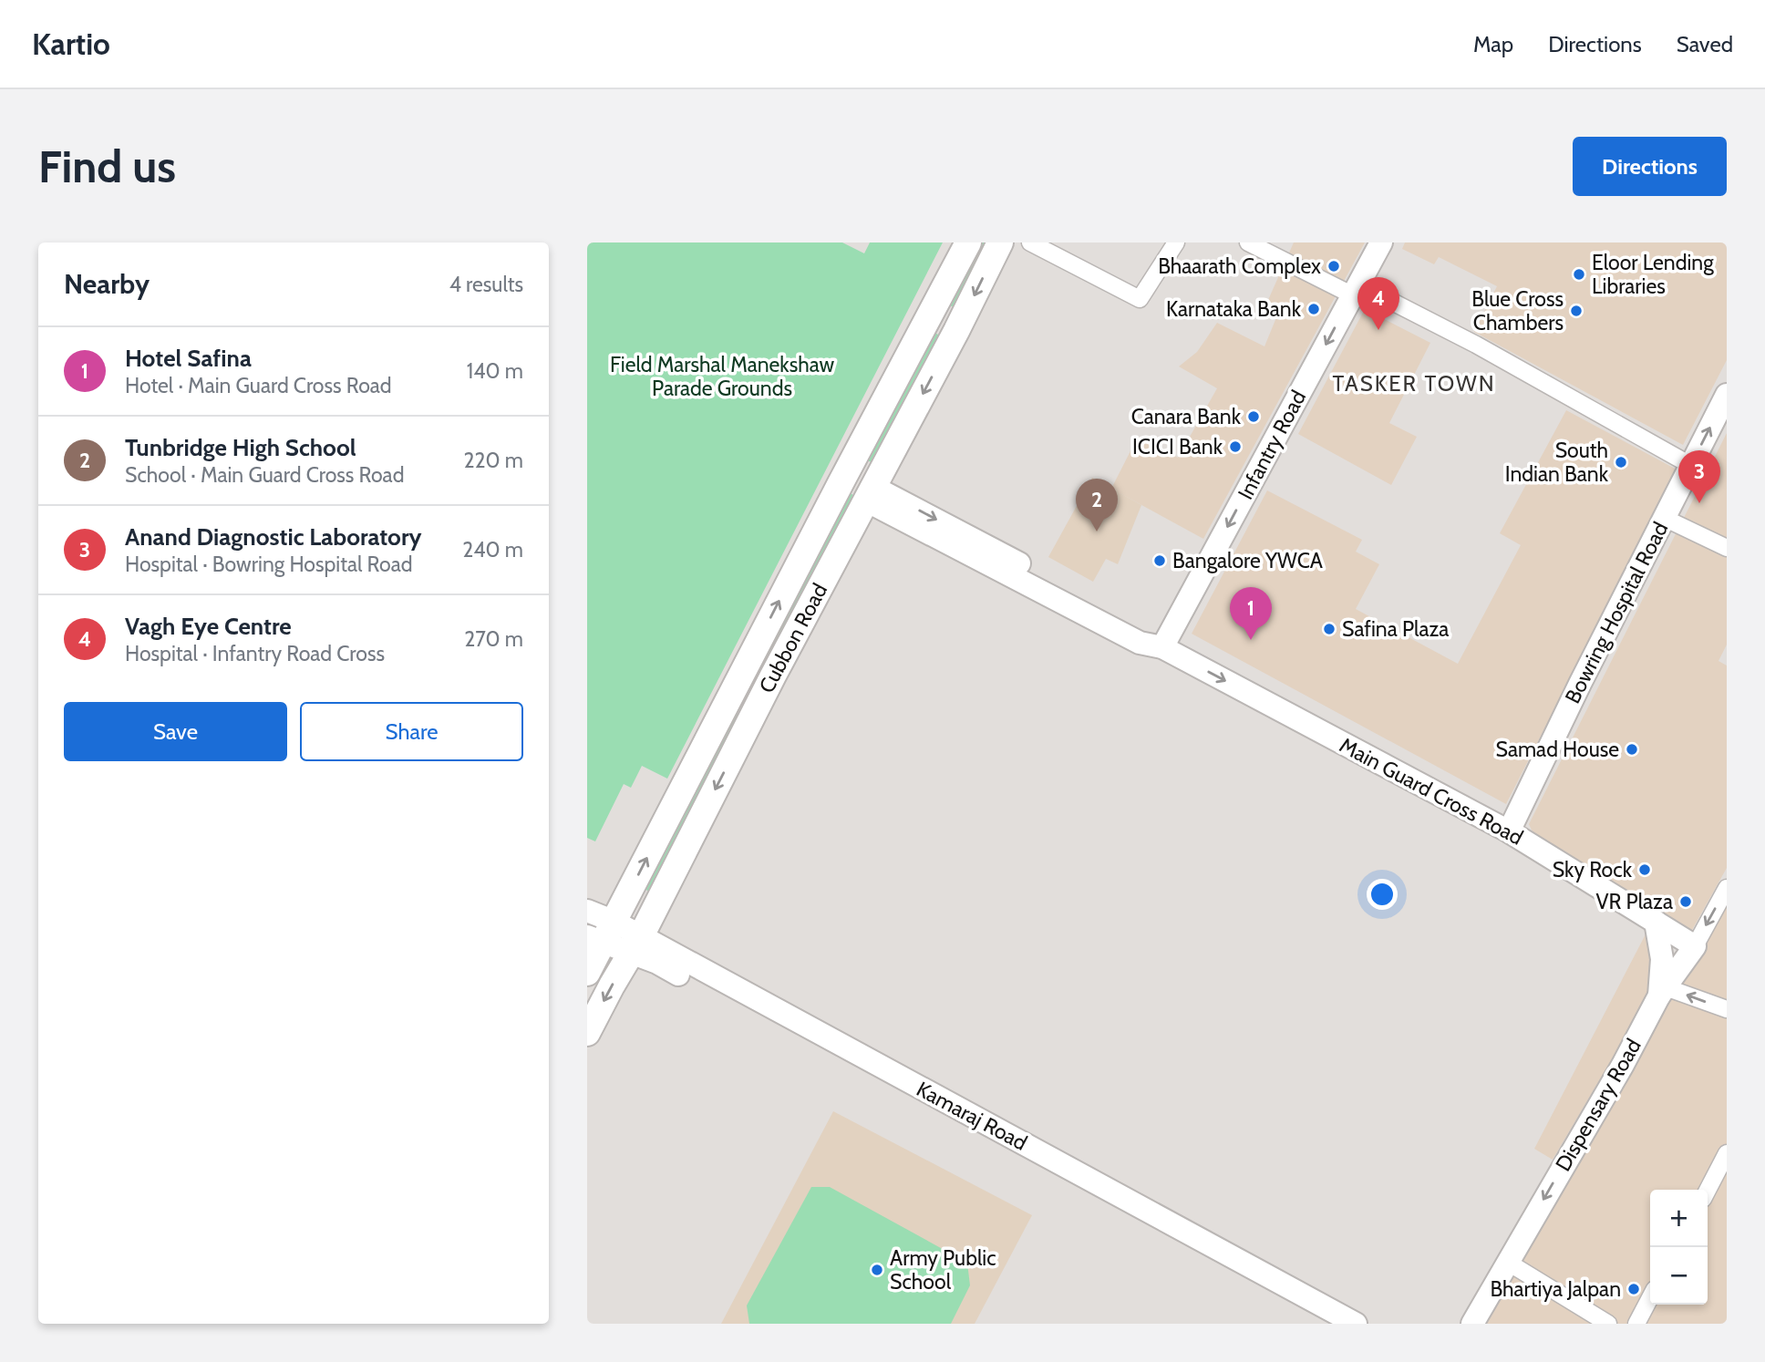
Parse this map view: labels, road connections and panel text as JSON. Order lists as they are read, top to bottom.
{
  "streets": {
    "main road": ["Cubbon Road"],
    "street": [
      "Infantry Road",
      "Bowring Hospital Road",
      "Main Guard Cross Road",
      "Dispensary Road",
      "Kamaraj Road"
    ]
  },
  "crossings": [
    ["Infantry Road", "Main Guard Cross Road"],
    ["Bowring Hospital Road", "Main Guard Cross Road"],
    ["Cubbon Road", "Main Guard Cross Road"],
    ["Cubbon Road", "Kamaraj Road"],
    ["Main Guard Cross Road", "Dispensary Road"]
  ],
  "one_way": ["Infantry Road", "Dispensary Road"],
  "districts": ["TASKER TOWN"],
  "parks": ["Field Marshal Manekshaw Parade Grounds"],
  "places": [
    "Bhaarath Complex",
    "Eloor Lending Libraries",
    "Karnataka Bank",
    "Blue Cross Chambers",
    "Canara Bank",
    "ICICI Bank",
    "South Indian Bank",
    "Bangalore YWCA",
    "Safina Plaza",
    "Samad House",
    "Sky Rock",
    "VR Plaza",
    "Army Public School",
    "Bhartiya Jalpan"
  ],
  "page": {
    "header": "Kartio",
    "nav": ["Map", "Directions", "Saved"],
    "buttons": [
      "Directions",
      ["Save", "Share"]
    ],
    "title": "Find us",
    "heading": ["Nearby", "4 results"],
    "pins": [
      "4",
      "3",
      "2",
      "1"
    ],
    "list": [
      {
        "mark": "1",
        "name": "Hotel Safina",
        "note": "Hotel · Main Guard Cross Road",
        "value": "140 m"
      },
      {
        "mark": "2",
        "name": "Tunbridge High School",
        "note": "School · Main Guard Cross Road",
        "value": "220 m"
      },
      {
        "mark": "3",
        "name": "Anand Diagnostic Laboratory",
        "note": "Hospital · Bowring Hospital Road",
        "value": "240 m"
      },
      {
        "mark": "4",
        "name": "Vagh Eye Centre",
        "note": "Hospital · Infantry Road Cross",
        "value": "270 m"
      }
    ],
    "map_buttons": ["+", "−"]
  }
}
